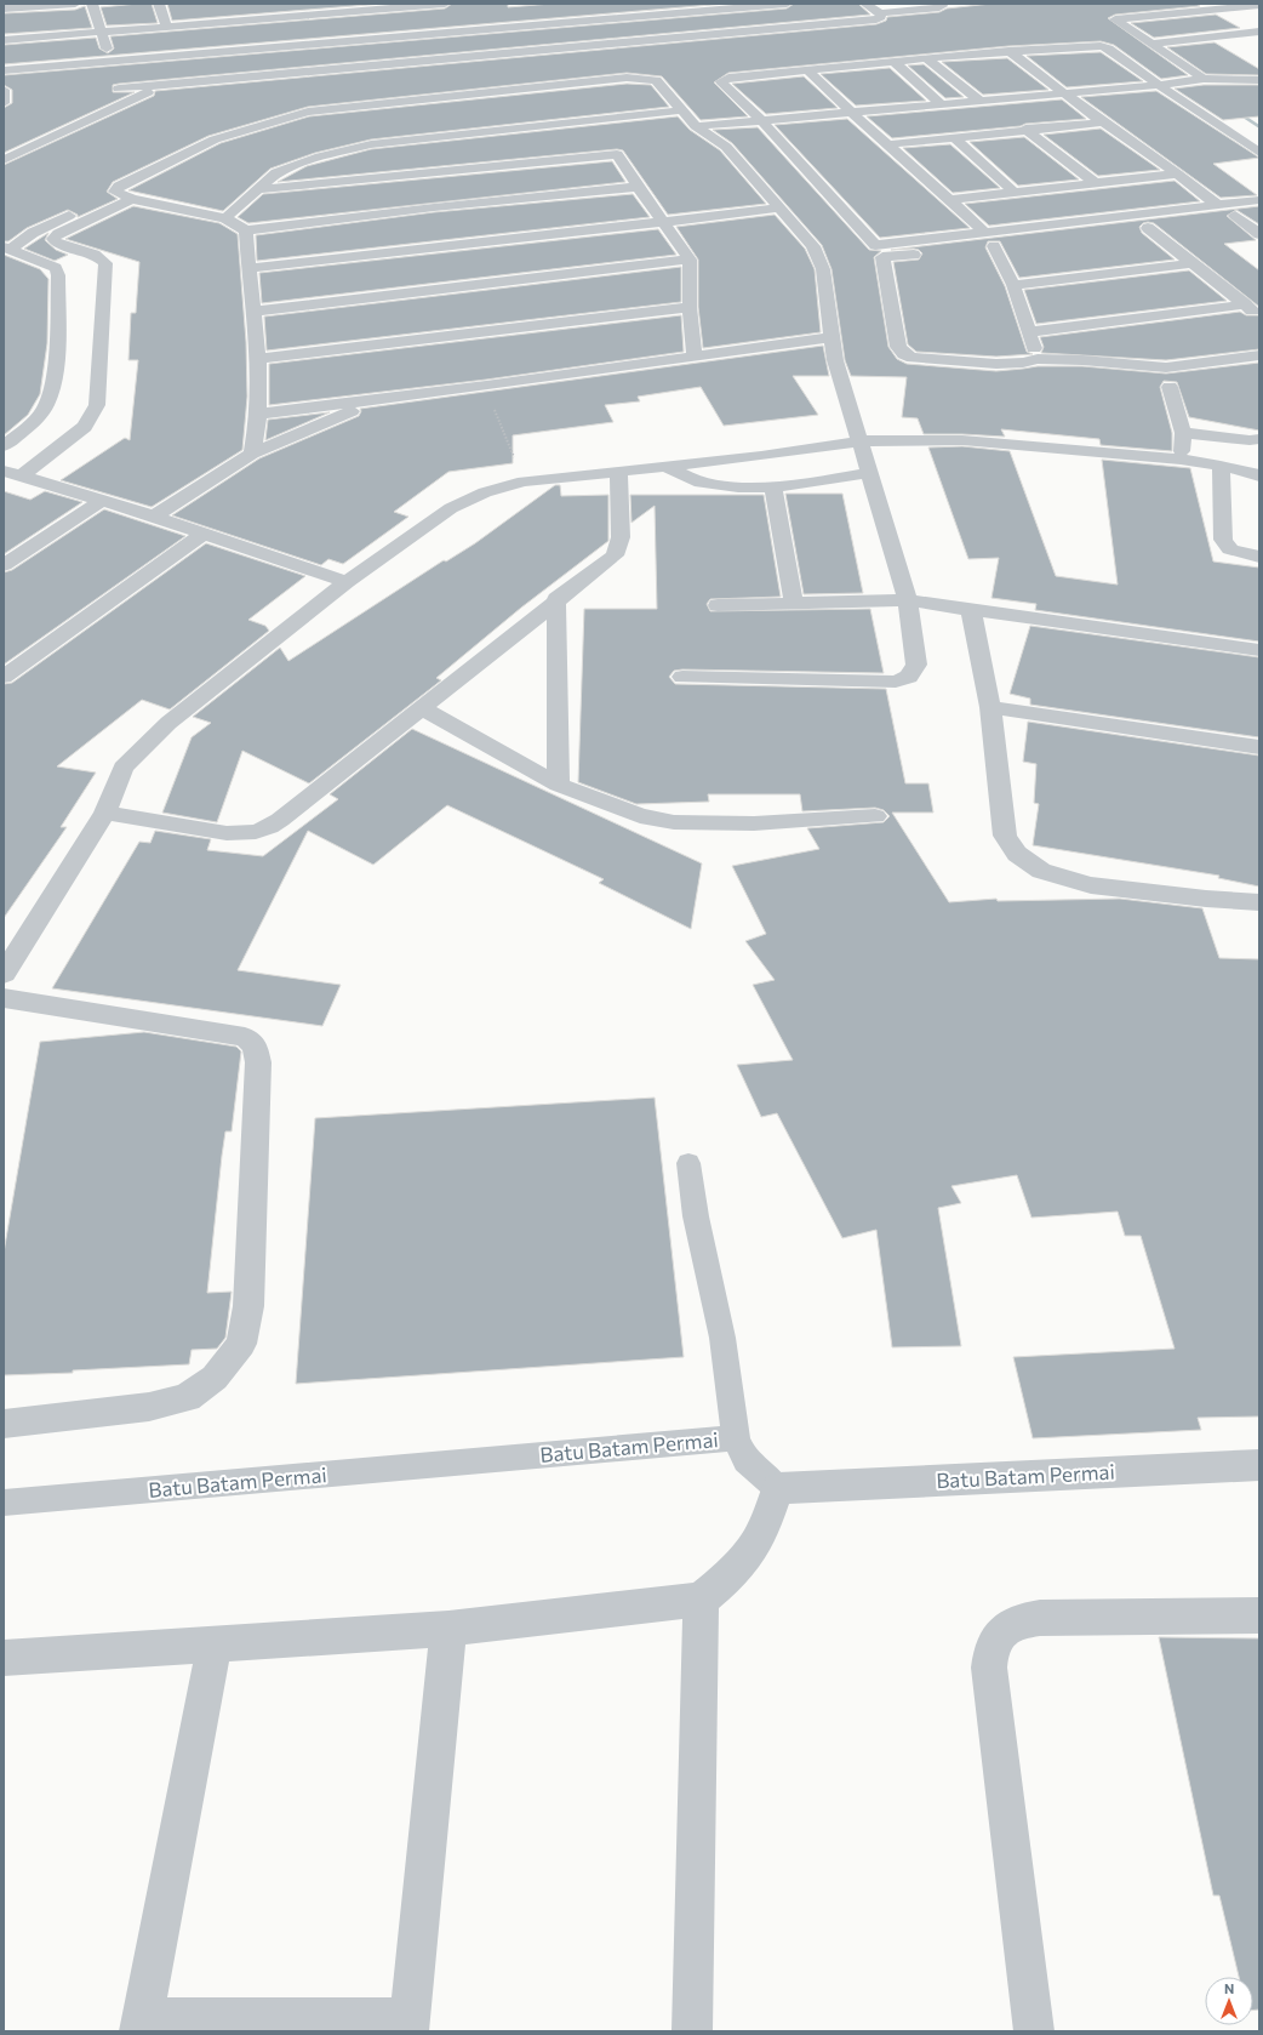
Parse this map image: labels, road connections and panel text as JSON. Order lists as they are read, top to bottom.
{
  "streets": {
    "street": ["Batu Batam Permai"]
  },
  "north": "top"
}
